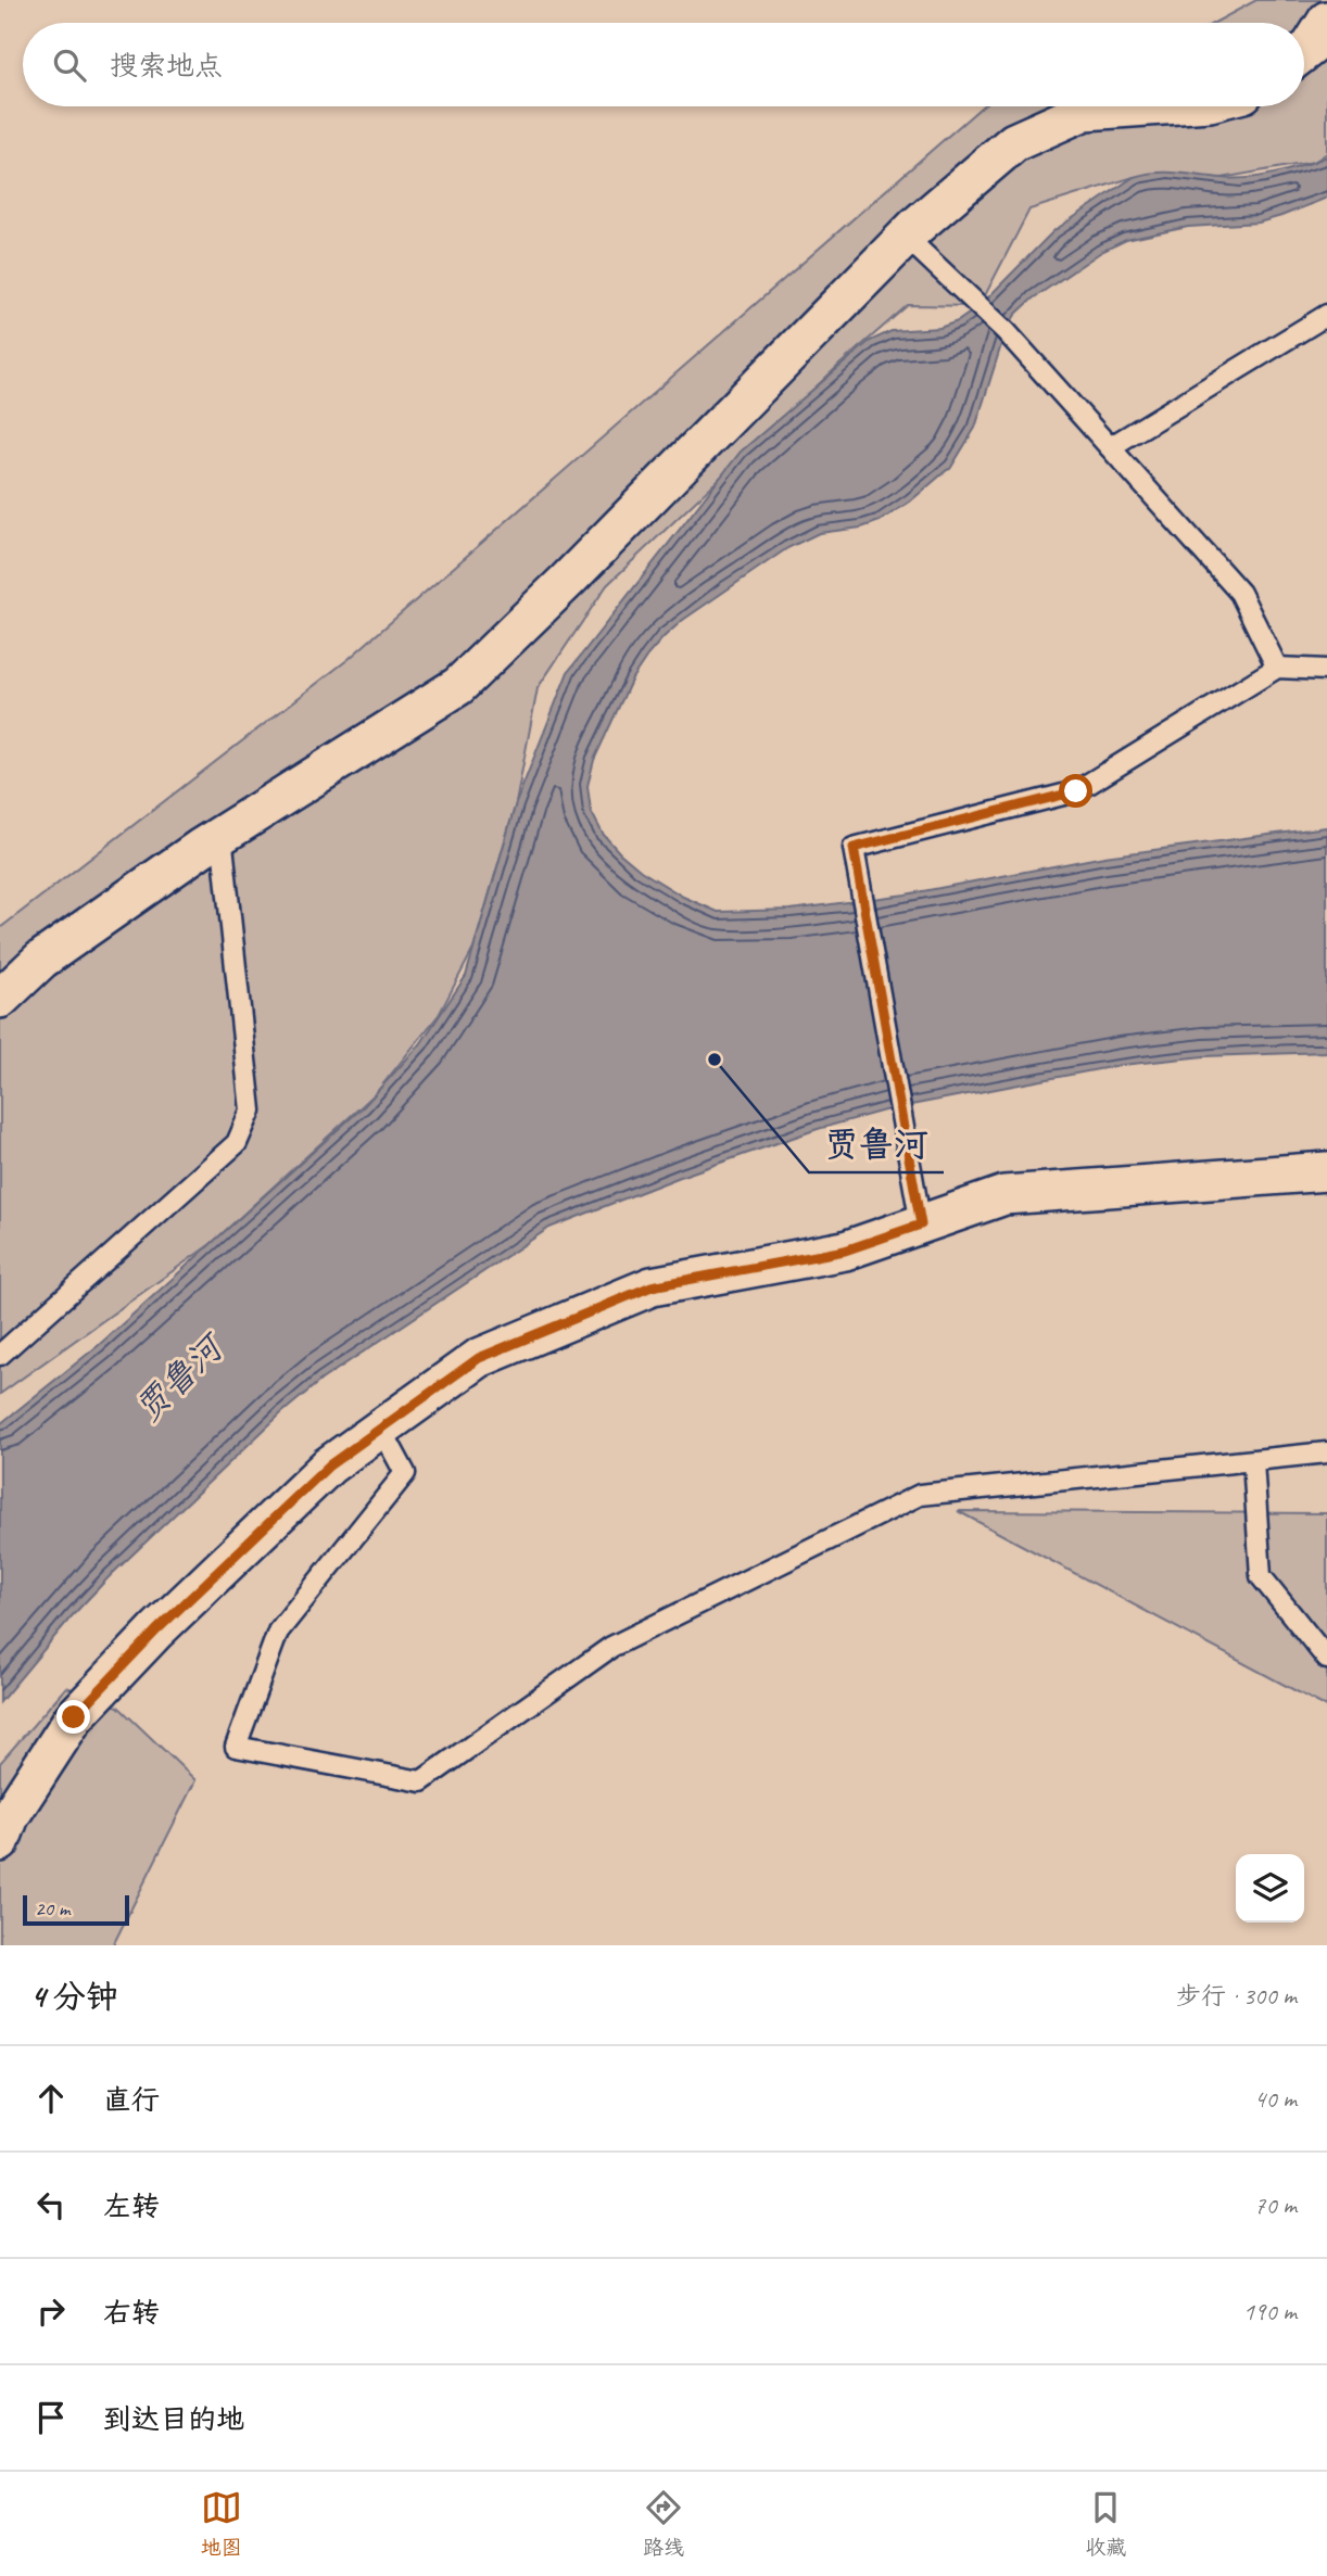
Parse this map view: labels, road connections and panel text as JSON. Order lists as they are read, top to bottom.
{
  "water": ["贾鲁河"],
  "places": ["贾鲁河"],
  "scale_bar": "20 m",
  "page": {
    "search": "搜索地点",
    "scale": "20 m",
    "heading": ["4 分钟", "步行 · 300 m"],
    "list": [
      ["直行", "40 m"],
      ["左转", "70 m"],
      ["右转", "190 m"],
      "到达目的地"
    ],
    "nav": ["地图", "路线", "收藏"]
  }
}
